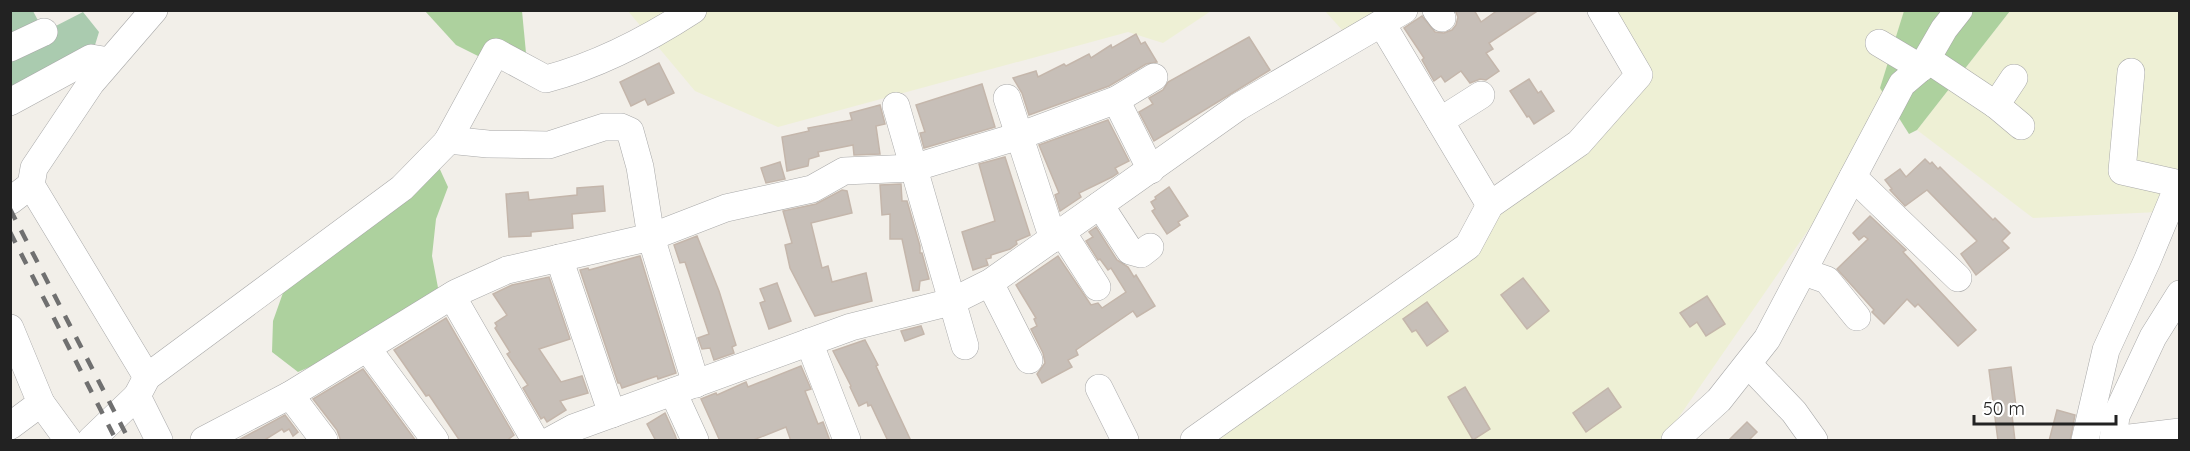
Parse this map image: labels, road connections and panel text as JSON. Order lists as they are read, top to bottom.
{
  "scale_bar": "50 m"
}
